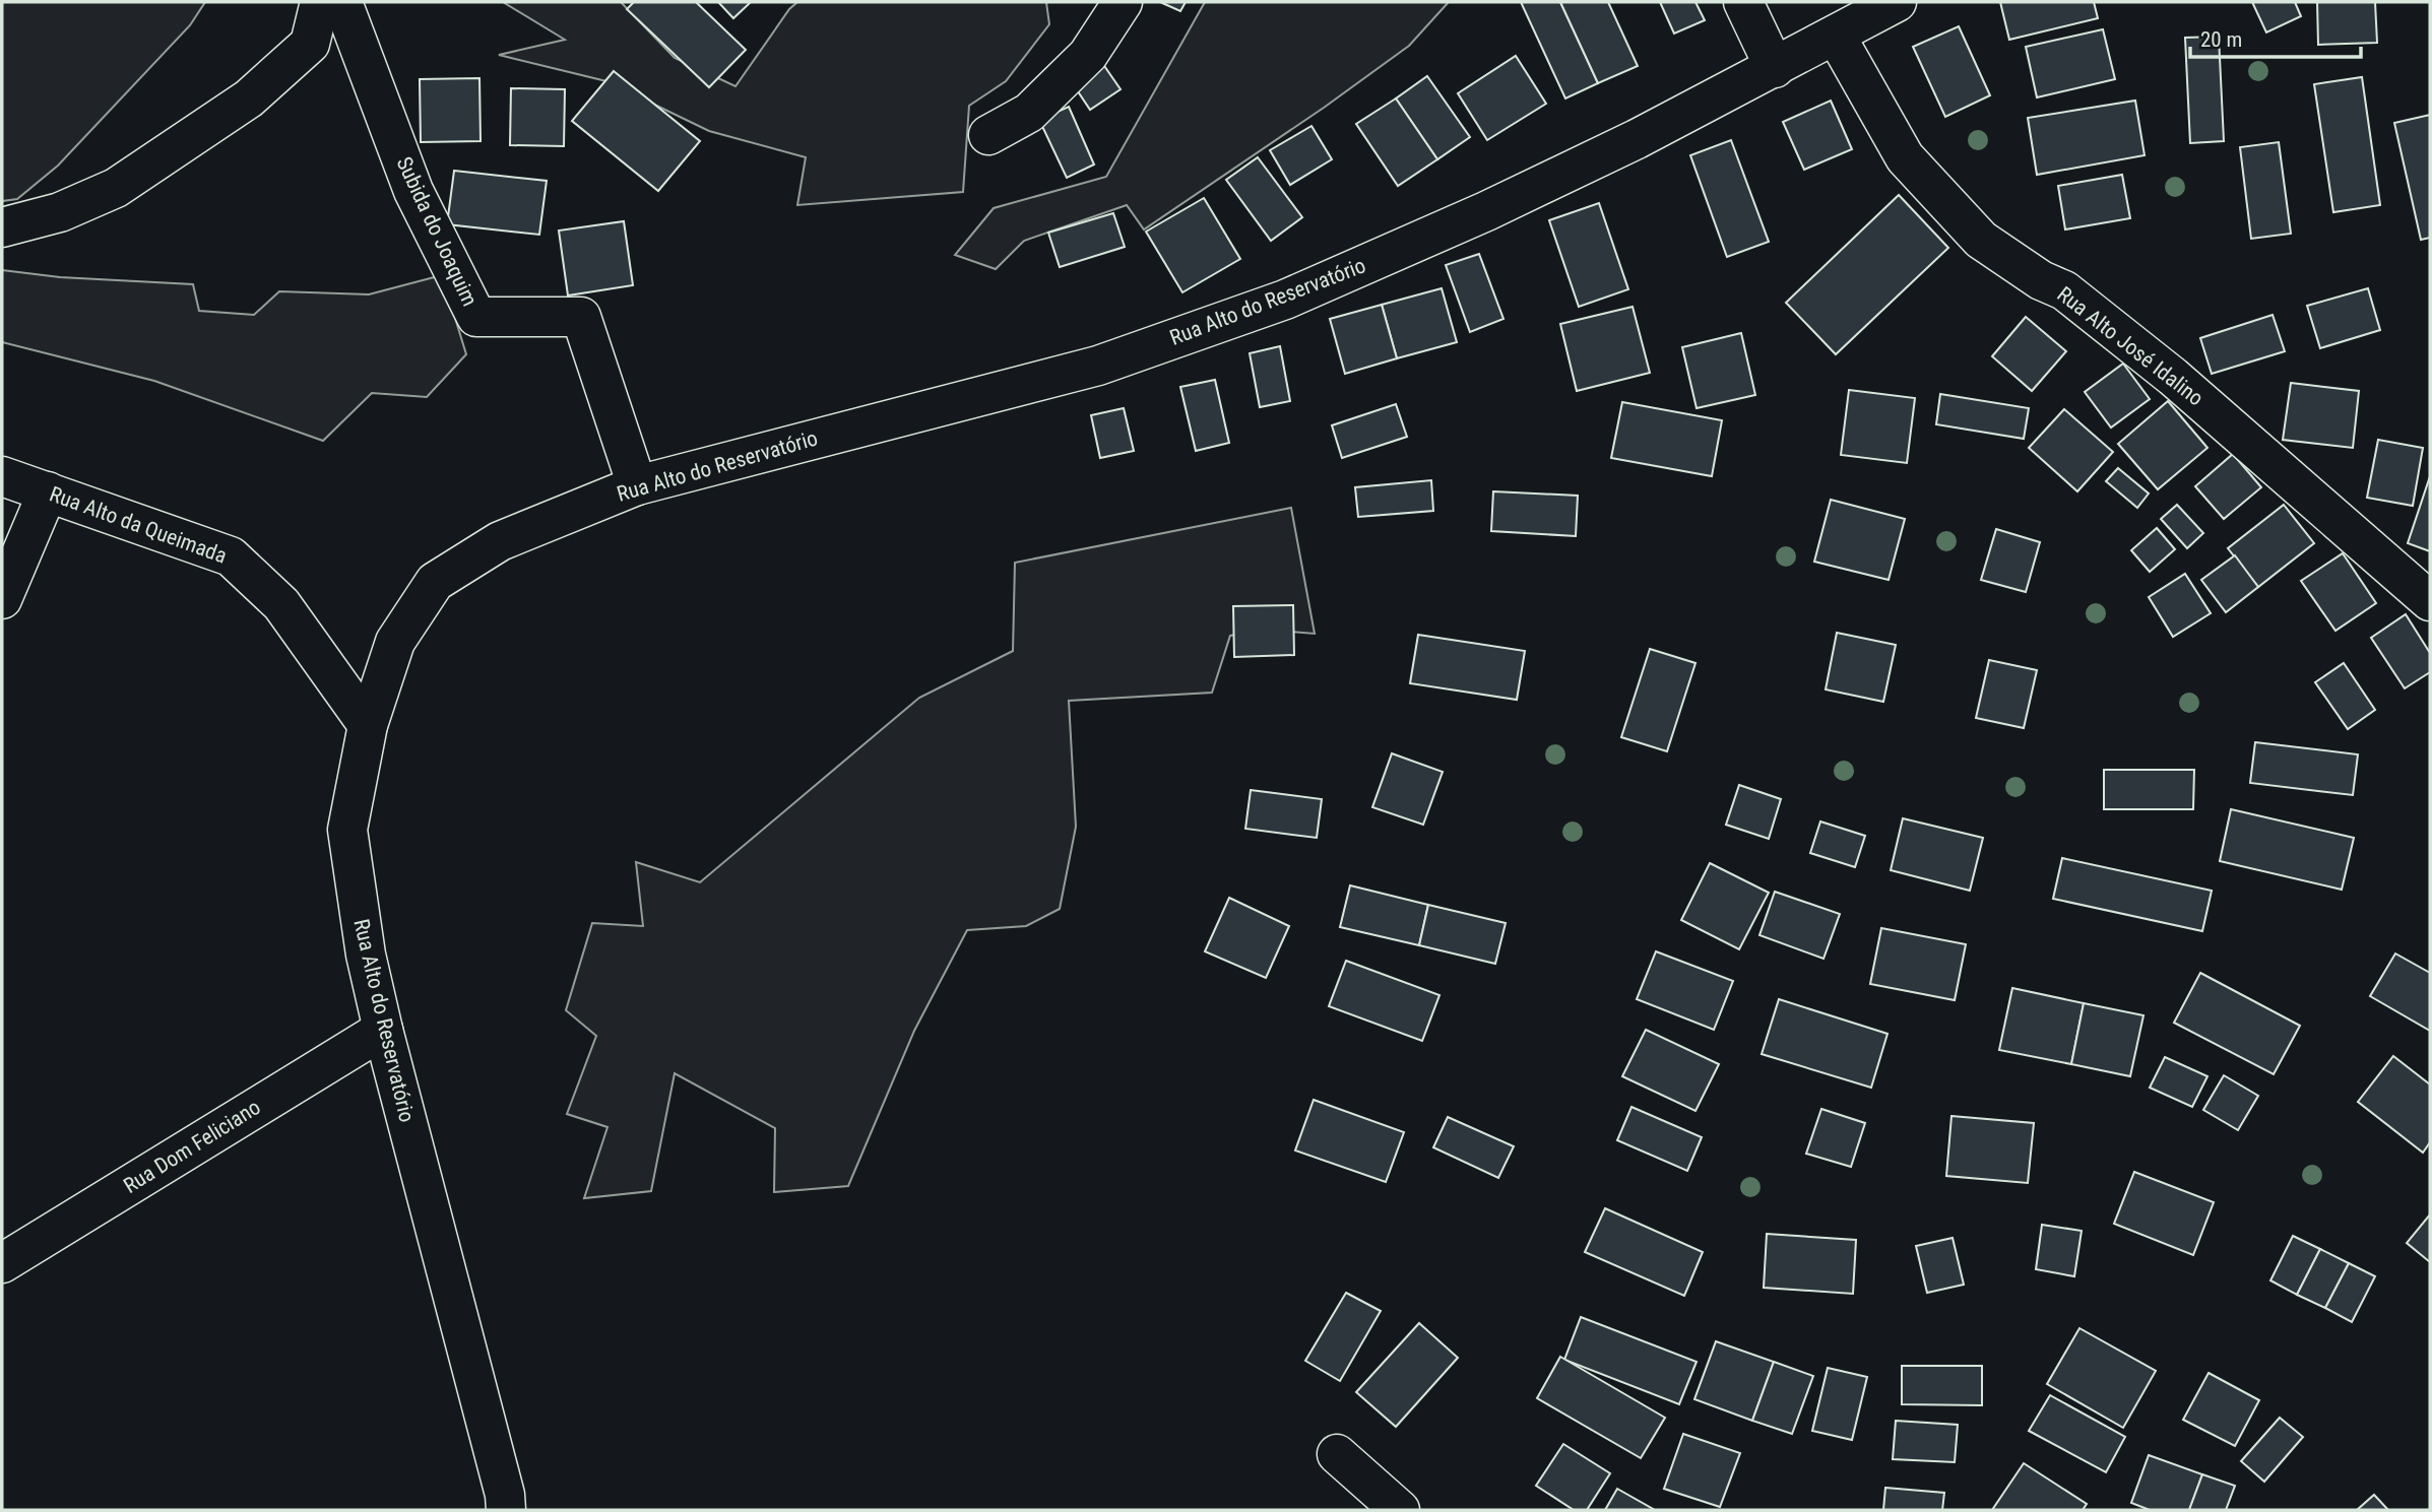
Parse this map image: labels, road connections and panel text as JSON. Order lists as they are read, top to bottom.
{
  "streets": {
    "street": [
      "Subida do Joaquim",
      "Rua Alto do Reservatório",
      "Rua Alto José Idalino",
      "Rua Alto da Queimada",
      "Rua Dom Feliciano"
    ]
  },
  "crossings": [
    ["Subida do Joaquim", "Rua Alto do Reservatório"],
    ["Rua Alto do Reservatório", "Rua Alto José Idalino"],
    ["Rua Alto do Reservatório", "Rua Alto da Queimada"],
    ["Rua Alto do Reservatório", "Rua Dom Feliciano"]
  ],
  "scale_bar": "20 m"
}
